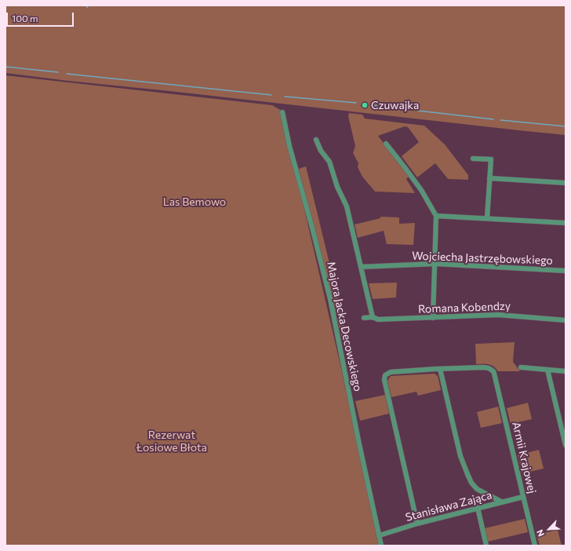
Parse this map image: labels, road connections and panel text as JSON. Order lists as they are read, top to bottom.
{
  "streets": {
    "street": [
      "Wojciecha Jastrzębowskiego",
      "Romana Kobendzy",
      "Majora Jacka Decowskiego",
      "Armii Krajowej",
      "Stanisława Zająca"
    ]
  },
  "crossings": [
    ["Majora Jacka Decowskiego", "Stanisława Zająca"],
    ["Armii Krajowej", "Stanisława Zająca"]
  ],
  "parks": ["Las Bemowo", "Rezerwat Łosiowe Błota"],
  "places": ["Czuwajka"],
  "scale_bar": "100 m",
  "north": "bottom left"
}
